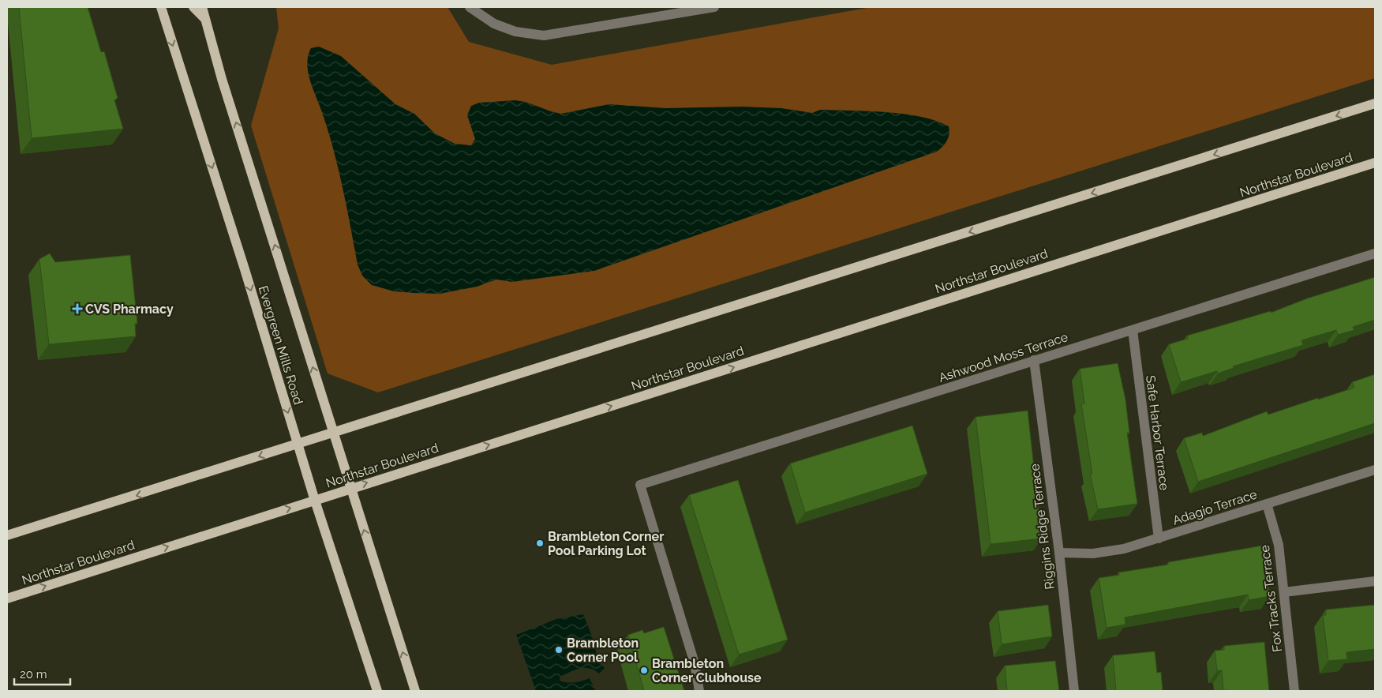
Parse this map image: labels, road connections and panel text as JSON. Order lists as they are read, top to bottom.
{
  "streets": {
    "main road": ["Northstar Boulevard", "Evergreen Mills Road"],
    "street": [
      "Ashwood Moss Terrace",
      "Safe Harbor Terrace",
      "Adagio Terrace",
      "Riggins Ridge Terrace",
      "Fox Tracks Terrace"
    ]
  },
  "crossings": [
    ["Northstar Boulevard", "Evergreen Mills Road"],
    ["Ashwood Moss Terrace", "Safe Harbor Terrace"],
    ["Ashwood Moss Terrace", "Riggins Ridge Terrace"],
    ["Safe Harbor Terrace", "Adagio Terrace"],
    ["Adagio Terrace", "Riggins Ridge Terrace"],
    ["Adagio Terrace", "Fox Tracks Terrace"]
  ],
  "places": {
    "health": ["CVS Pharmacy"],
    "other": ["Brambleton Corner Pool Parking Lot", "Brambleton Corner Pool", "Brambleton Corner Clubhouse"]
  },
  "scale_bar": "20 m"
}
